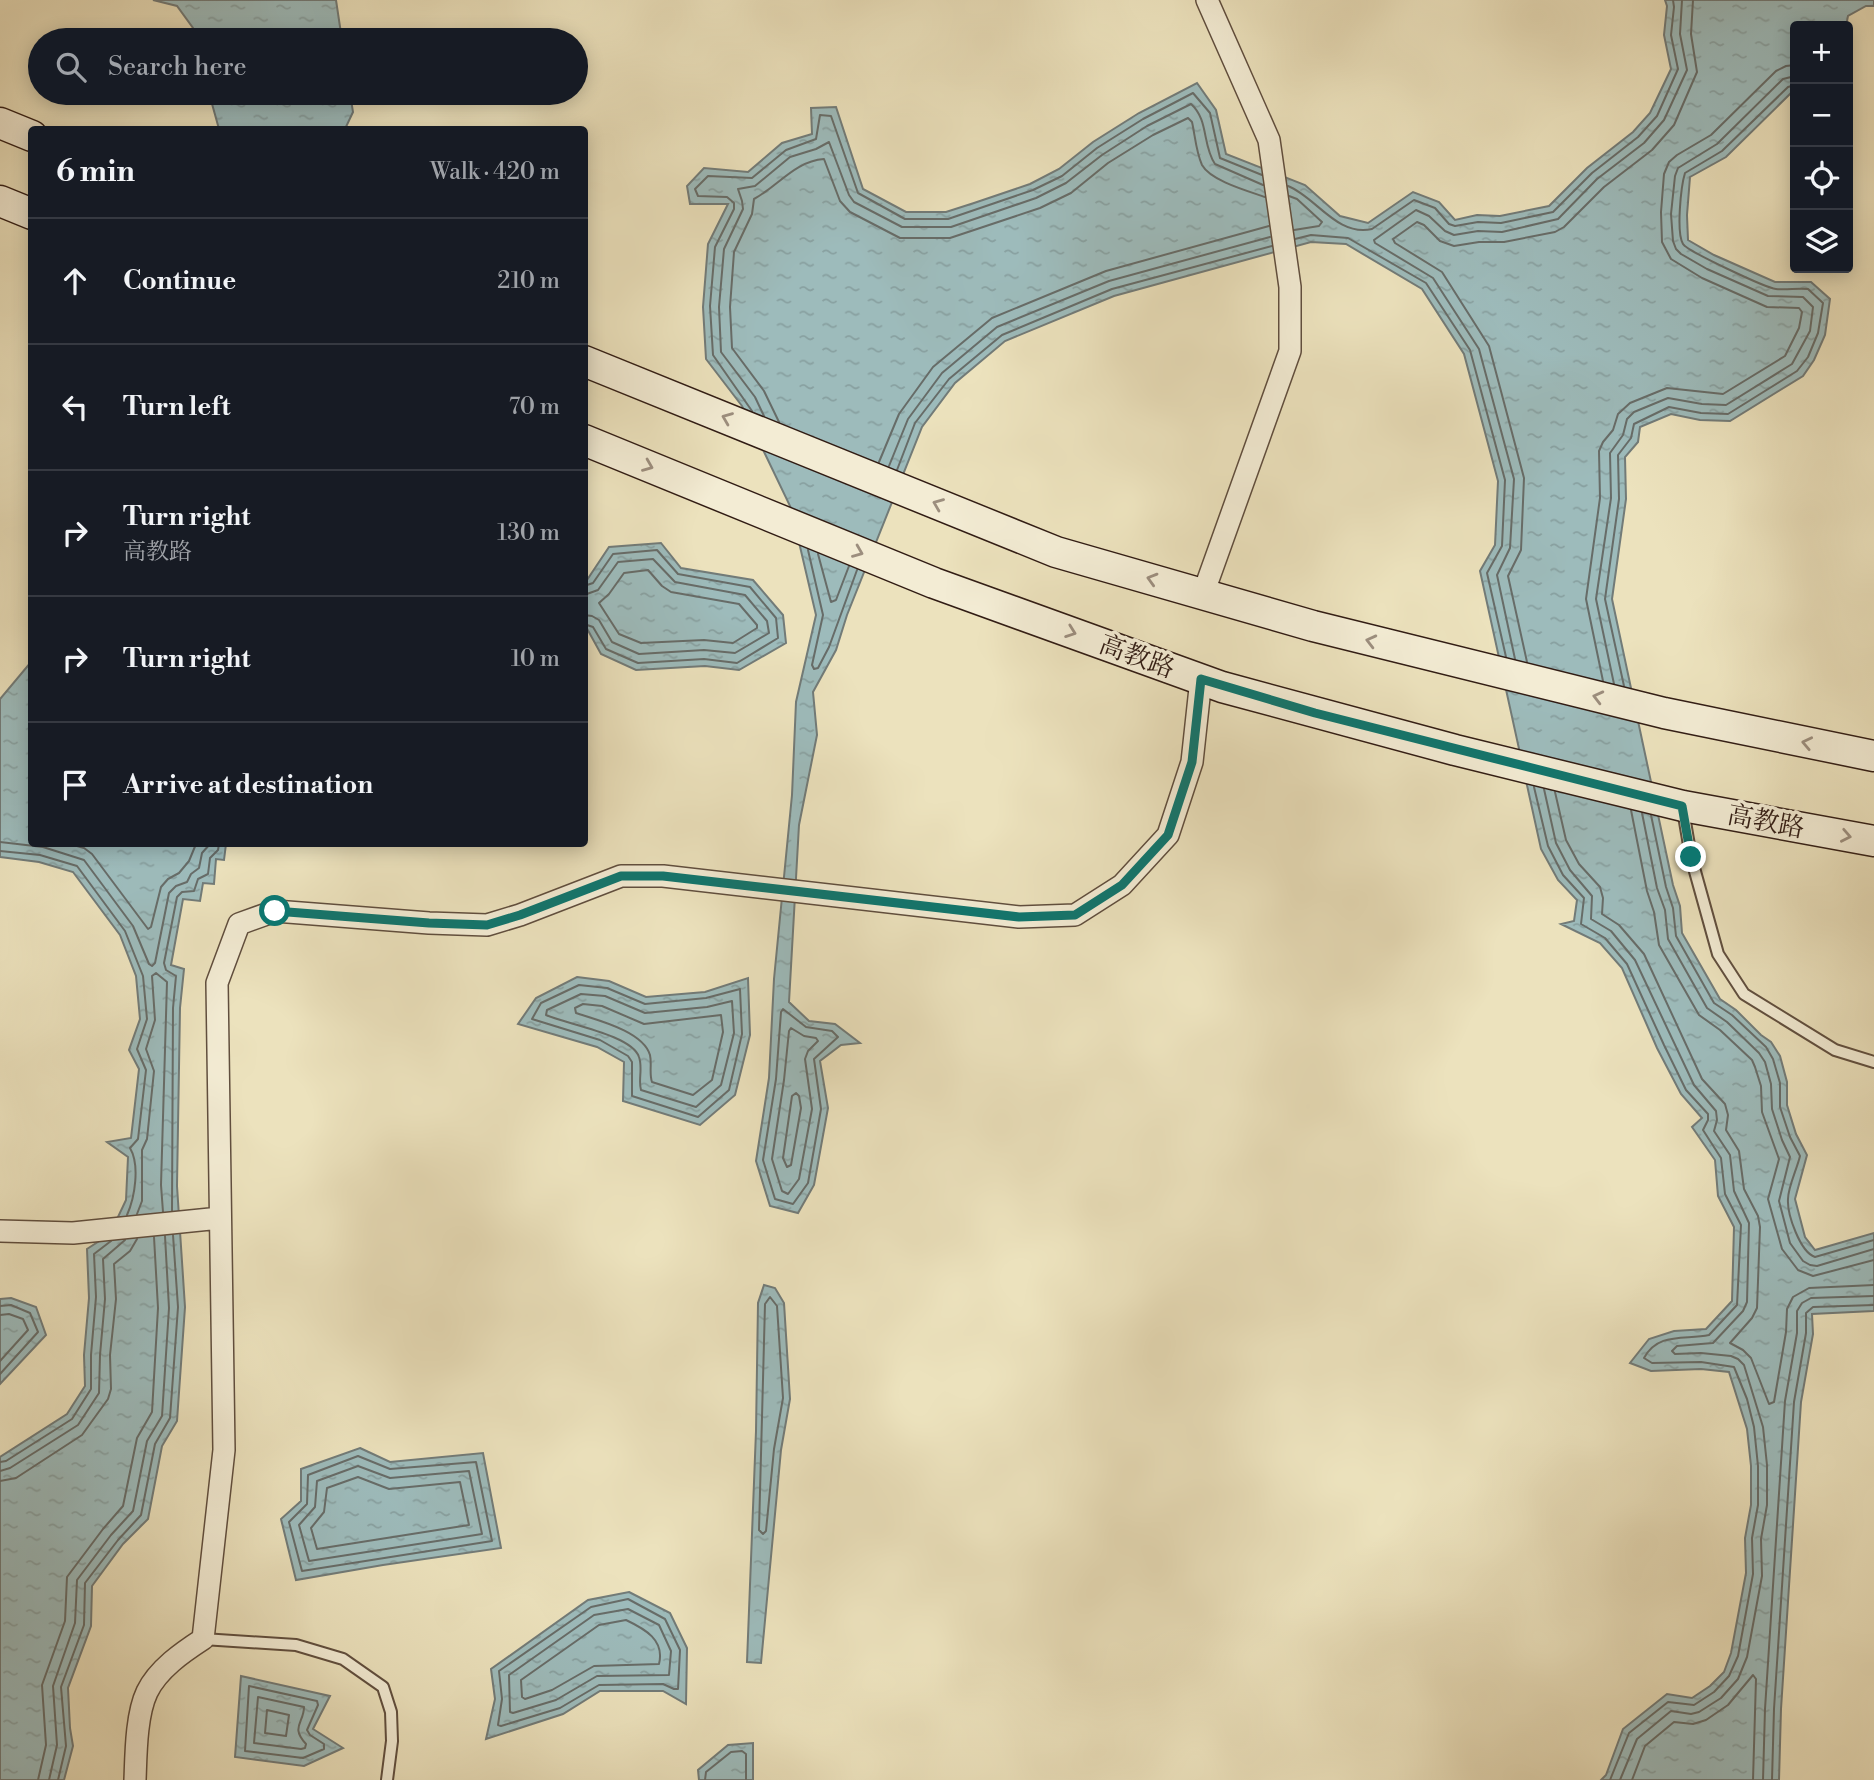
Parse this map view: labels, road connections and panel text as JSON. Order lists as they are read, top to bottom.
{
  "streets": {
    "main road": ["高教路"]
  },
  "page": {
    "map_buttons": ["+", "−"],
    "search": "Search here",
    "heading": ["6 min", "Walk · 420 m"],
    "list": [
      ["Continue", "210 m"],
      ["Turn left", "70 m"],
      ["Turn right", "高教路", "130 m"],
      ["Turn right", "10 m"],
      "Arrive at destination"
    ]
  }
}
